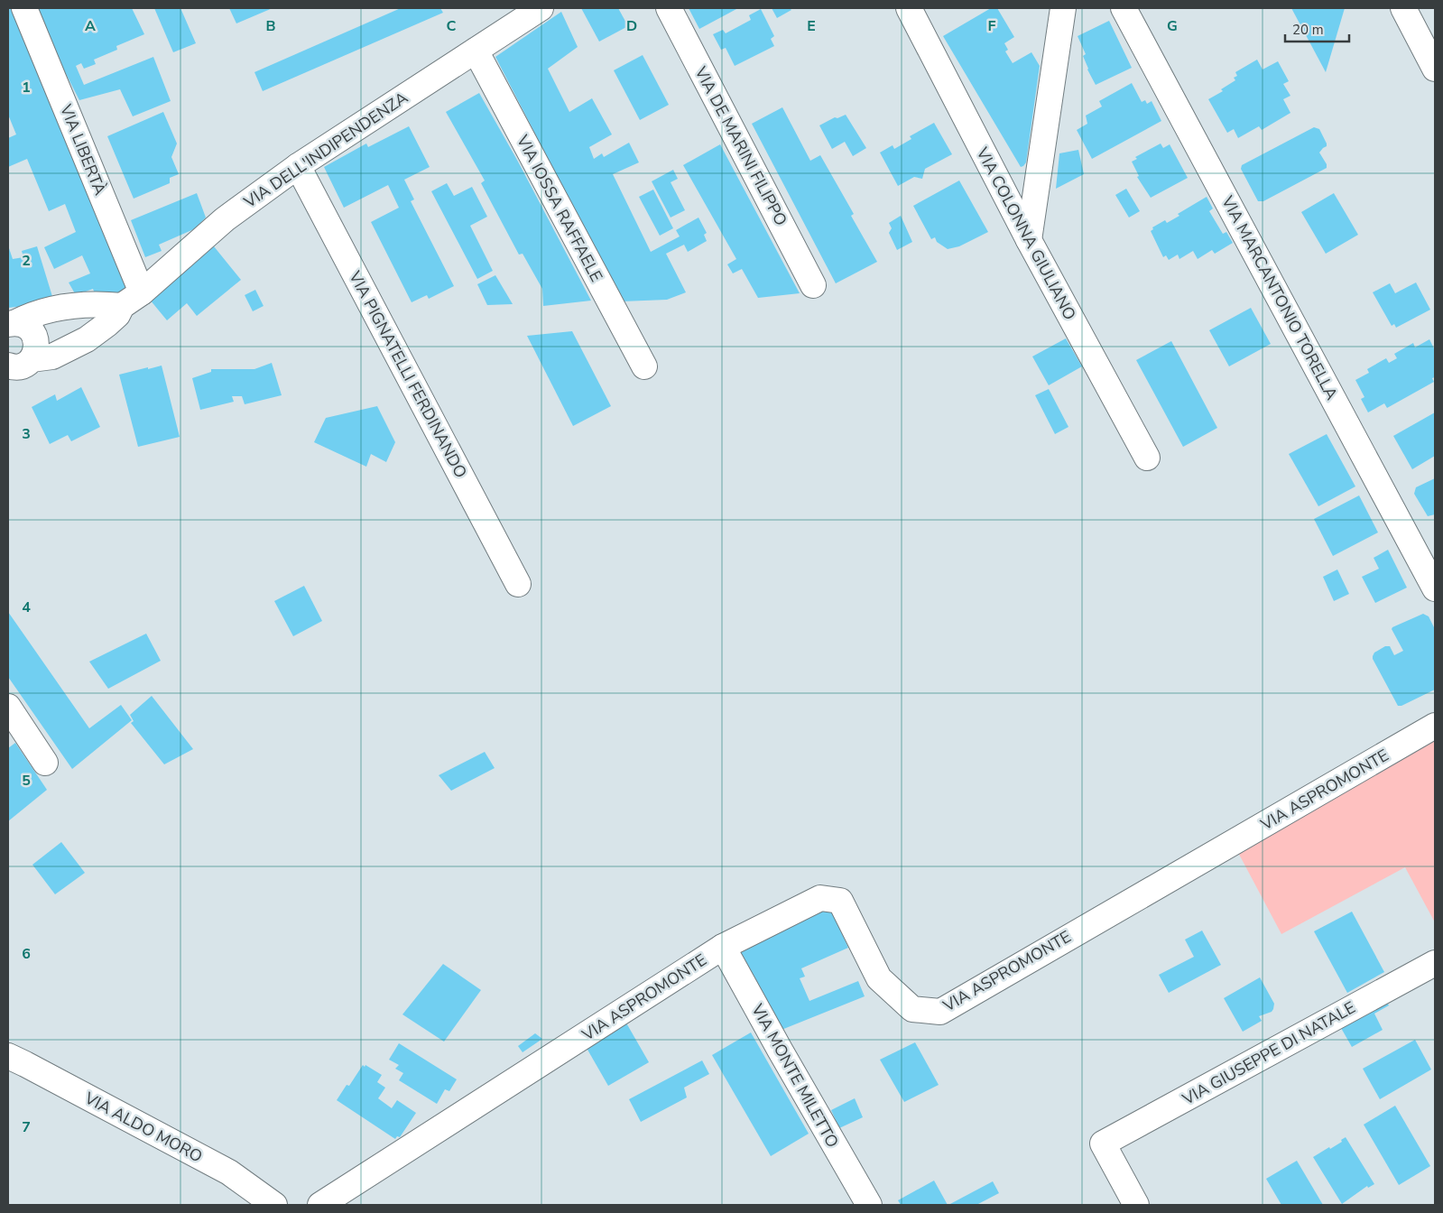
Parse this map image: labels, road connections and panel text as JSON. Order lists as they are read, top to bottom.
{
  "streets": {
    "street": [
      "VIA DE MARINI FILIPPO",
      "VIA LIBERTÀ",
      "VIA DELL'INDIPENDENZA",
      "VIA IOSSA RAFFAELE",
      "VIA COLONNA GIULIANO",
      "VIA MARCANTONIO TORELLA",
      "VIA PIGNATELLI FERDINANDO",
      "VIA ASPROMONTE",
      "VIA GIUSEPPE DI NATALE",
      "VIA MONTE MILETTO",
      "VIA ALDO MORO"
    ]
  },
  "crossings": [
    ["VIA LIBERTÀ", "VIA DELL'INDIPENDENZA"],
    ["VIA DELL'INDIPENDENZA", "VIA IOSSA RAFFAELE"],
    ["VIA DELL'INDIPENDENZA", "VIA PIGNATELLI FERDINANDO"],
    ["VIA ASPROMONTE", "VIA MONTE MILETTO"]
  ],
  "scale_bar": "20 m",
  "grid": {
    "columns": [
      "A",
      "B",
      "C",
      "D",
      "E",
      "F",
      "G"
    ],
    "rows": [
      "1",
      "2",
      "3",
      "4",
      "5",
      "6",
      "7"
    ]
  }
}
